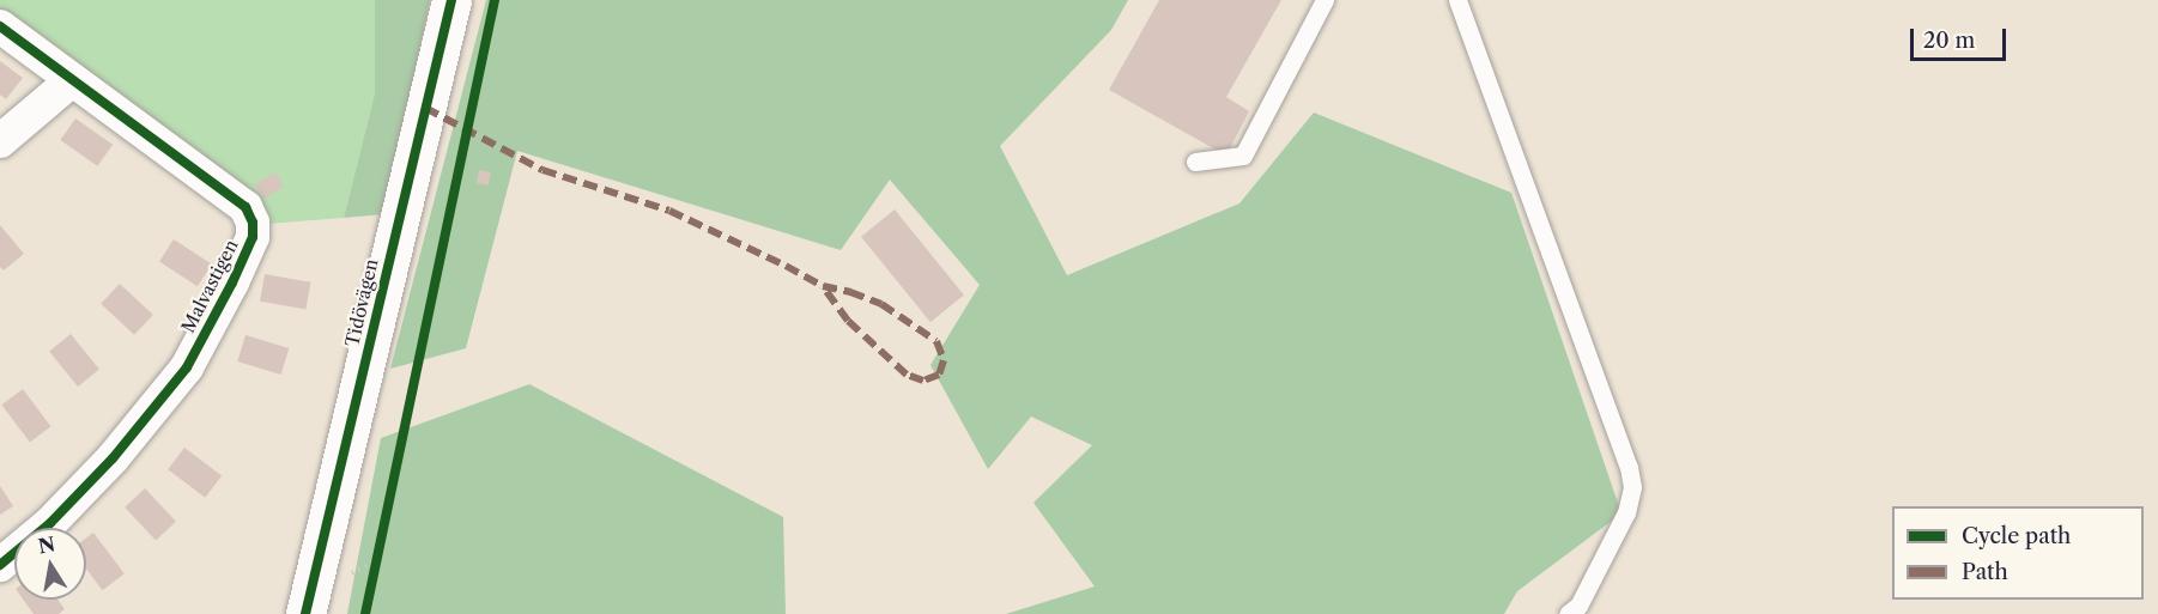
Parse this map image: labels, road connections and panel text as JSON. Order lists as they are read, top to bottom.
{
  "streets": {
    "street": ["Malvastigen", "Tidövägen"]
  },
  "legend": ["Cycle path", "Path"],
  "scale_bar": "20 m",
  "north": "top"
}
